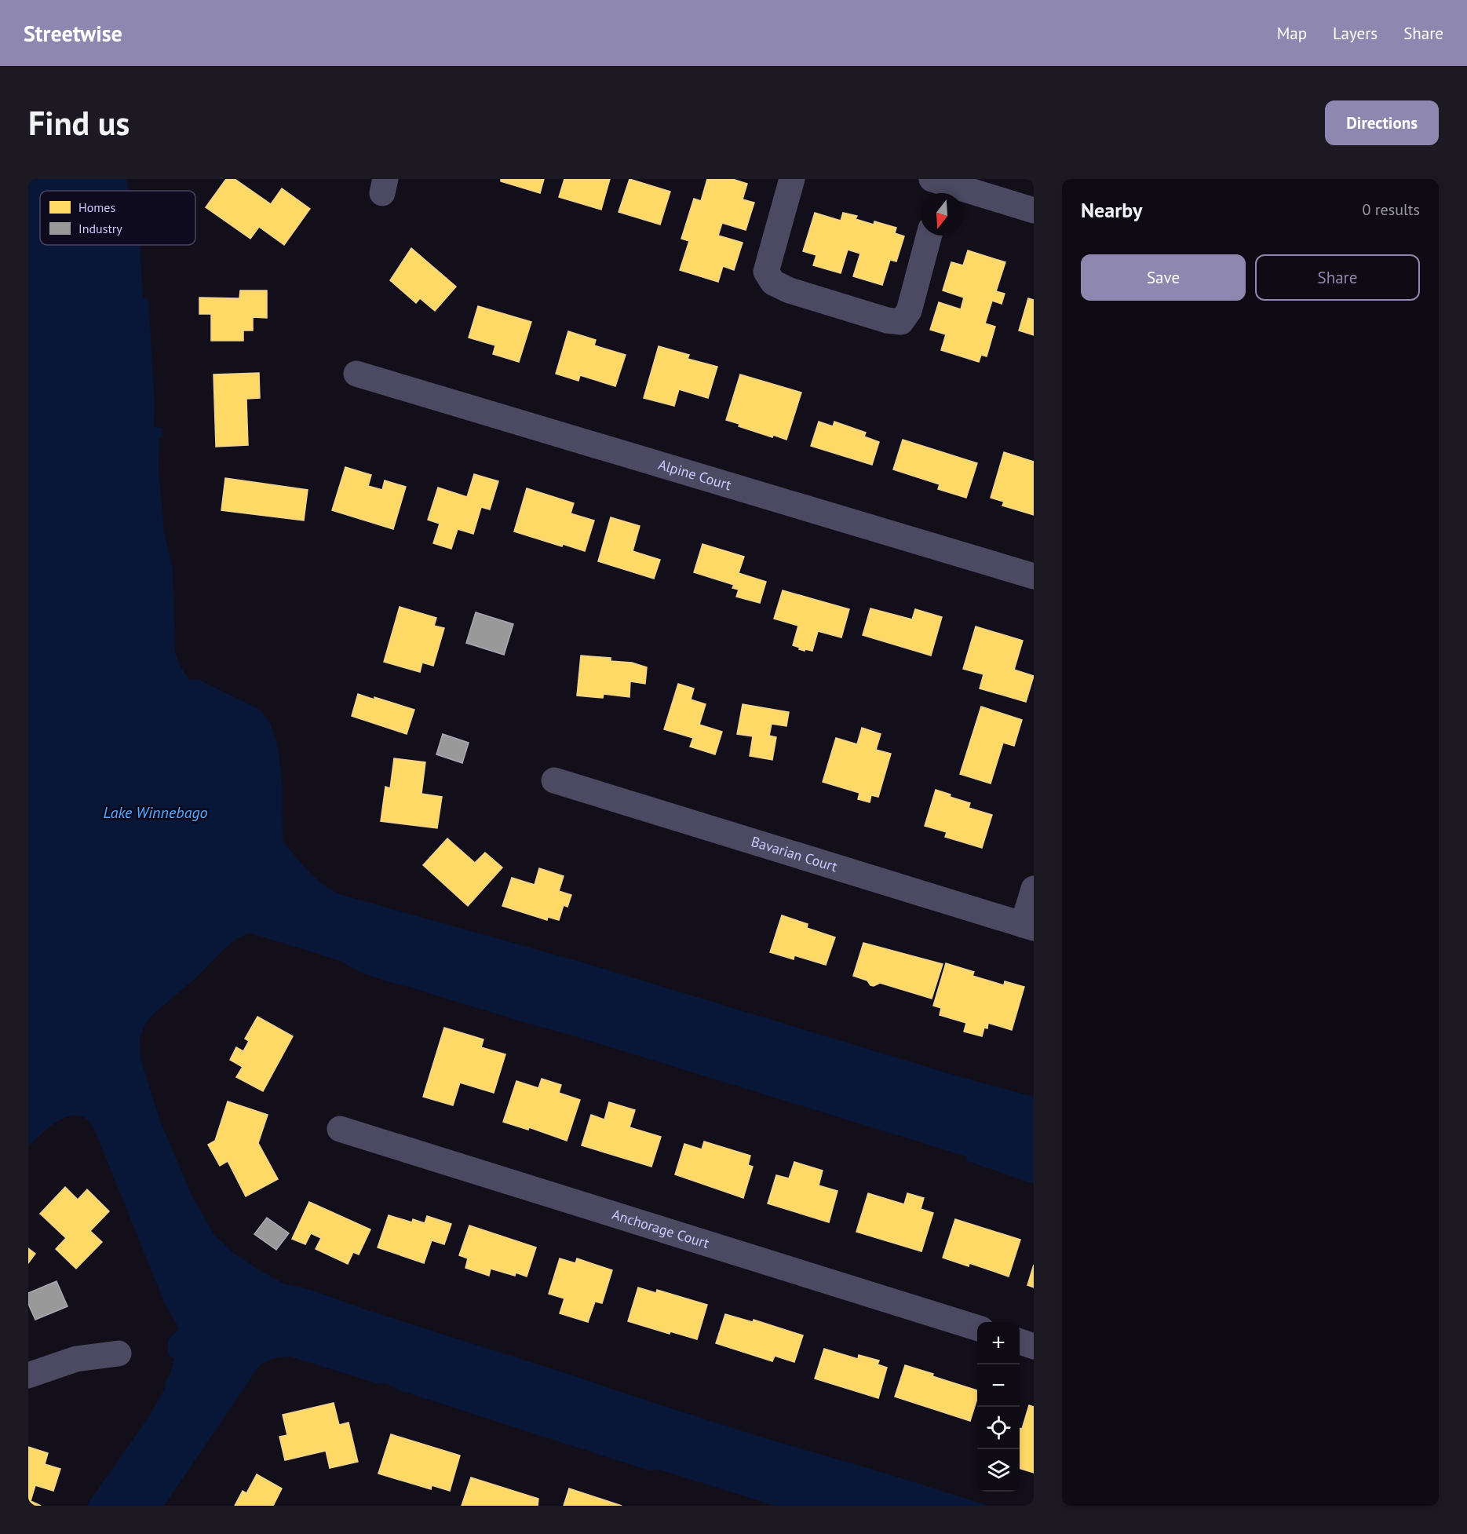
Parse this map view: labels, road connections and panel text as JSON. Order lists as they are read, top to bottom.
{
  "streets": {
    "street": ["Alpine Court", "Bavarian Court", "Anchorage Court"]
  },
  "water": ["Lake Winnebago"],
  "legend": ["Homes", "Industry"],
  "north": "bottom",
  "page": {
    "header": "Streetwise",
    "nav": ["Map", "Layers", "Share"],
    "buttons": [
      "Directions",
      ["Save", "Share"]
    ],
    "title": "Find us",
    "heading": ["Nearby", "0 results"],
    "map_buttons": ["+", "−"]
  }
}
